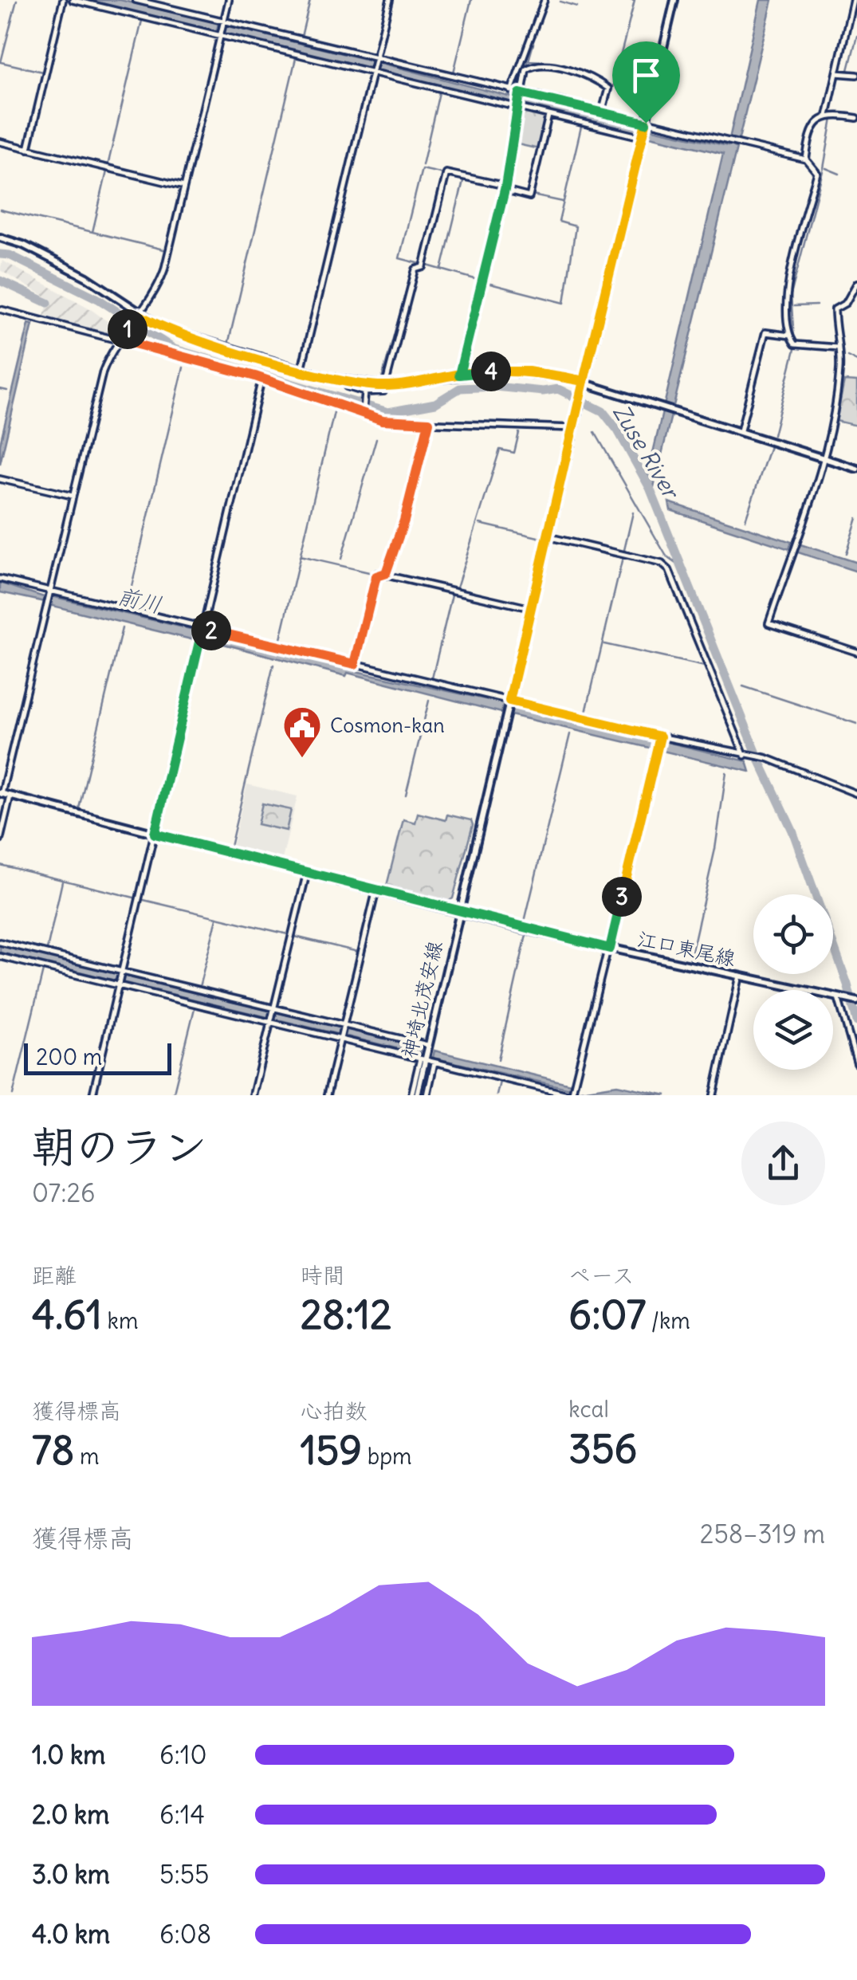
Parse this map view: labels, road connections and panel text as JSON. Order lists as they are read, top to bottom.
{
  "streets": {
    "street": ["江口東尾線", "神埼北茂安線"]
  },
  "crossings": [
    ["江口東尾線", "神埼北茂安線"]
  ],
  "water": ["Zuse River", "前川"],
  "places": {
    "public building": ["Cosmon-kan"]
  },
  "scale_bar": "200 m",
  "page": {
    "pins": [
      "1",
      "4",
      "2",
      "3"
    ],
    "scale": "200 m",
    "heading": ["朝のラン", "07:26"],
    "stats": [
      ["距離", "4.61 km"],
      ["時間", "28:12"],
      ["ペース", "6:07 /km"],
      ["獲得標高", "78 m"],
      ["心拍数", "159 bpm"],
      ["kcal", "356"]
    ],
    "chart": ["獲得標高", "258–319 m"],
    "list": [
      {
        "name": "1.0 km",
        "note": "6:10"
      },
      {
        "name": "2.0 km",
        "note": "6:14"
      },
      {
        "name": "3.0 km",
        "note": "5:55"
      },
      {
        "name": "4.0 km",
        "note": "6:08"
      }
    ]
  }
}
